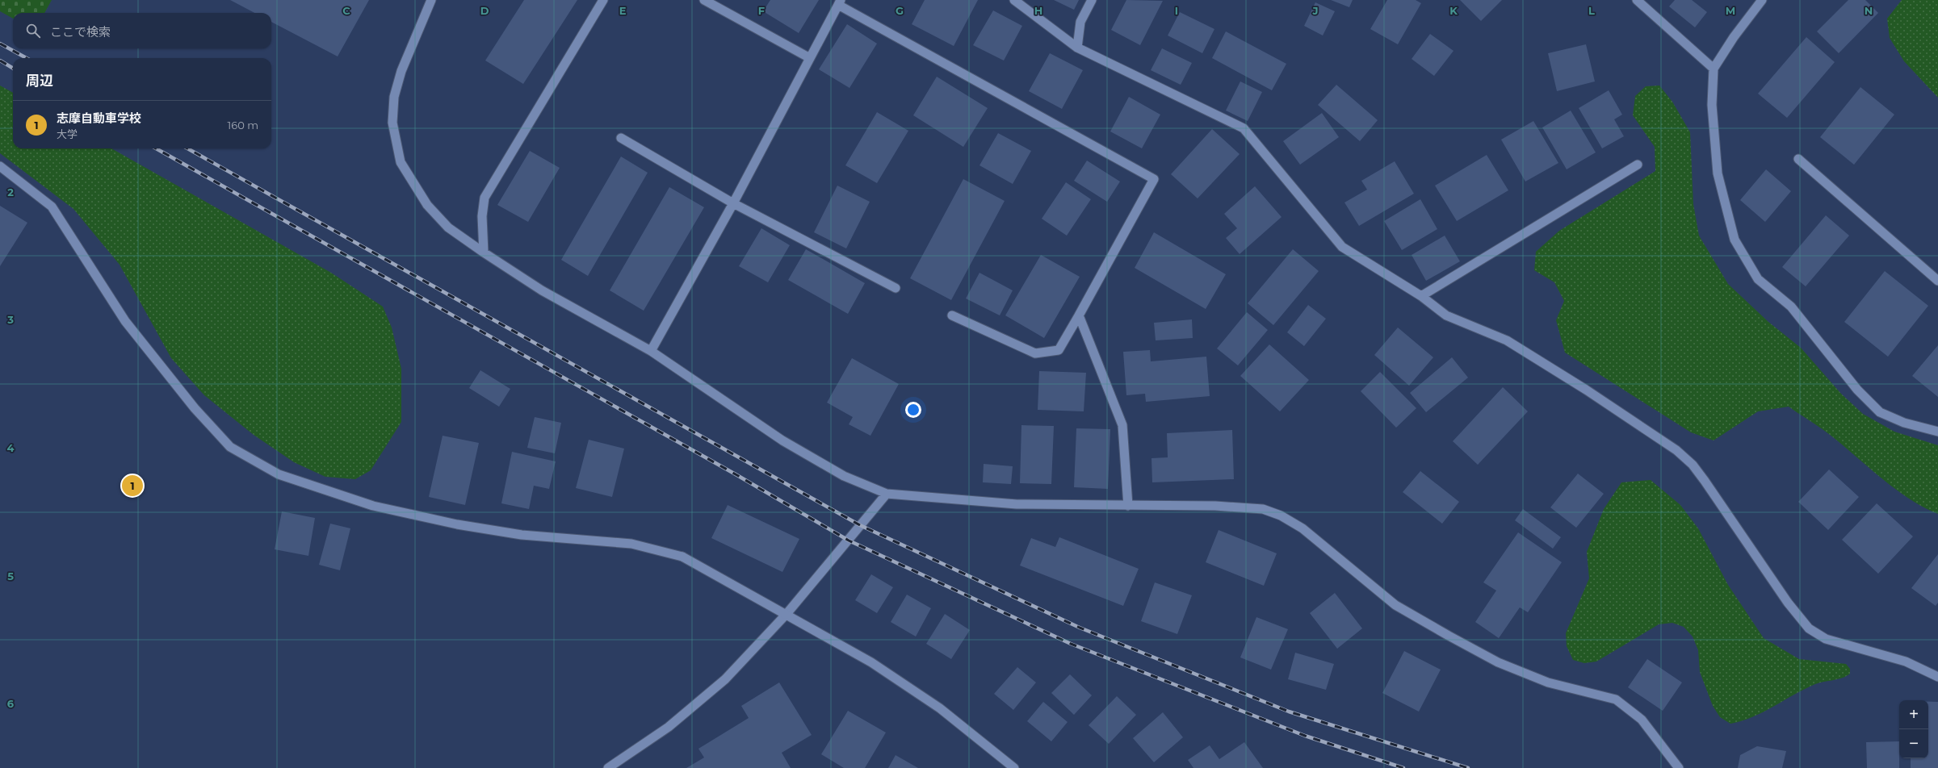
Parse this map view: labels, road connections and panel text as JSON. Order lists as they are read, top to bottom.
{
  "page": {
    "search": "ここで検索",
    "heading": "周辺",
    "list": [
      {
        "mark": "1",
        "name": "志摩自動車学校",
        "note": "大学",
        "value": "160 m"
      }
    ],
    "pins": "1",
    "map_buttons": ["+", "−"]
  },
  "grid": {
    "columns": [
      "C",
      "D",
      "E",
      "F",
      "G",
      "H",
      "I",
      "J",
      "K",
      "L",
      "M",
      "N"
    ],
    "rows": [
      "2",
      "3",
      "4",
      "5",
      "6"
    ]
  }
}
